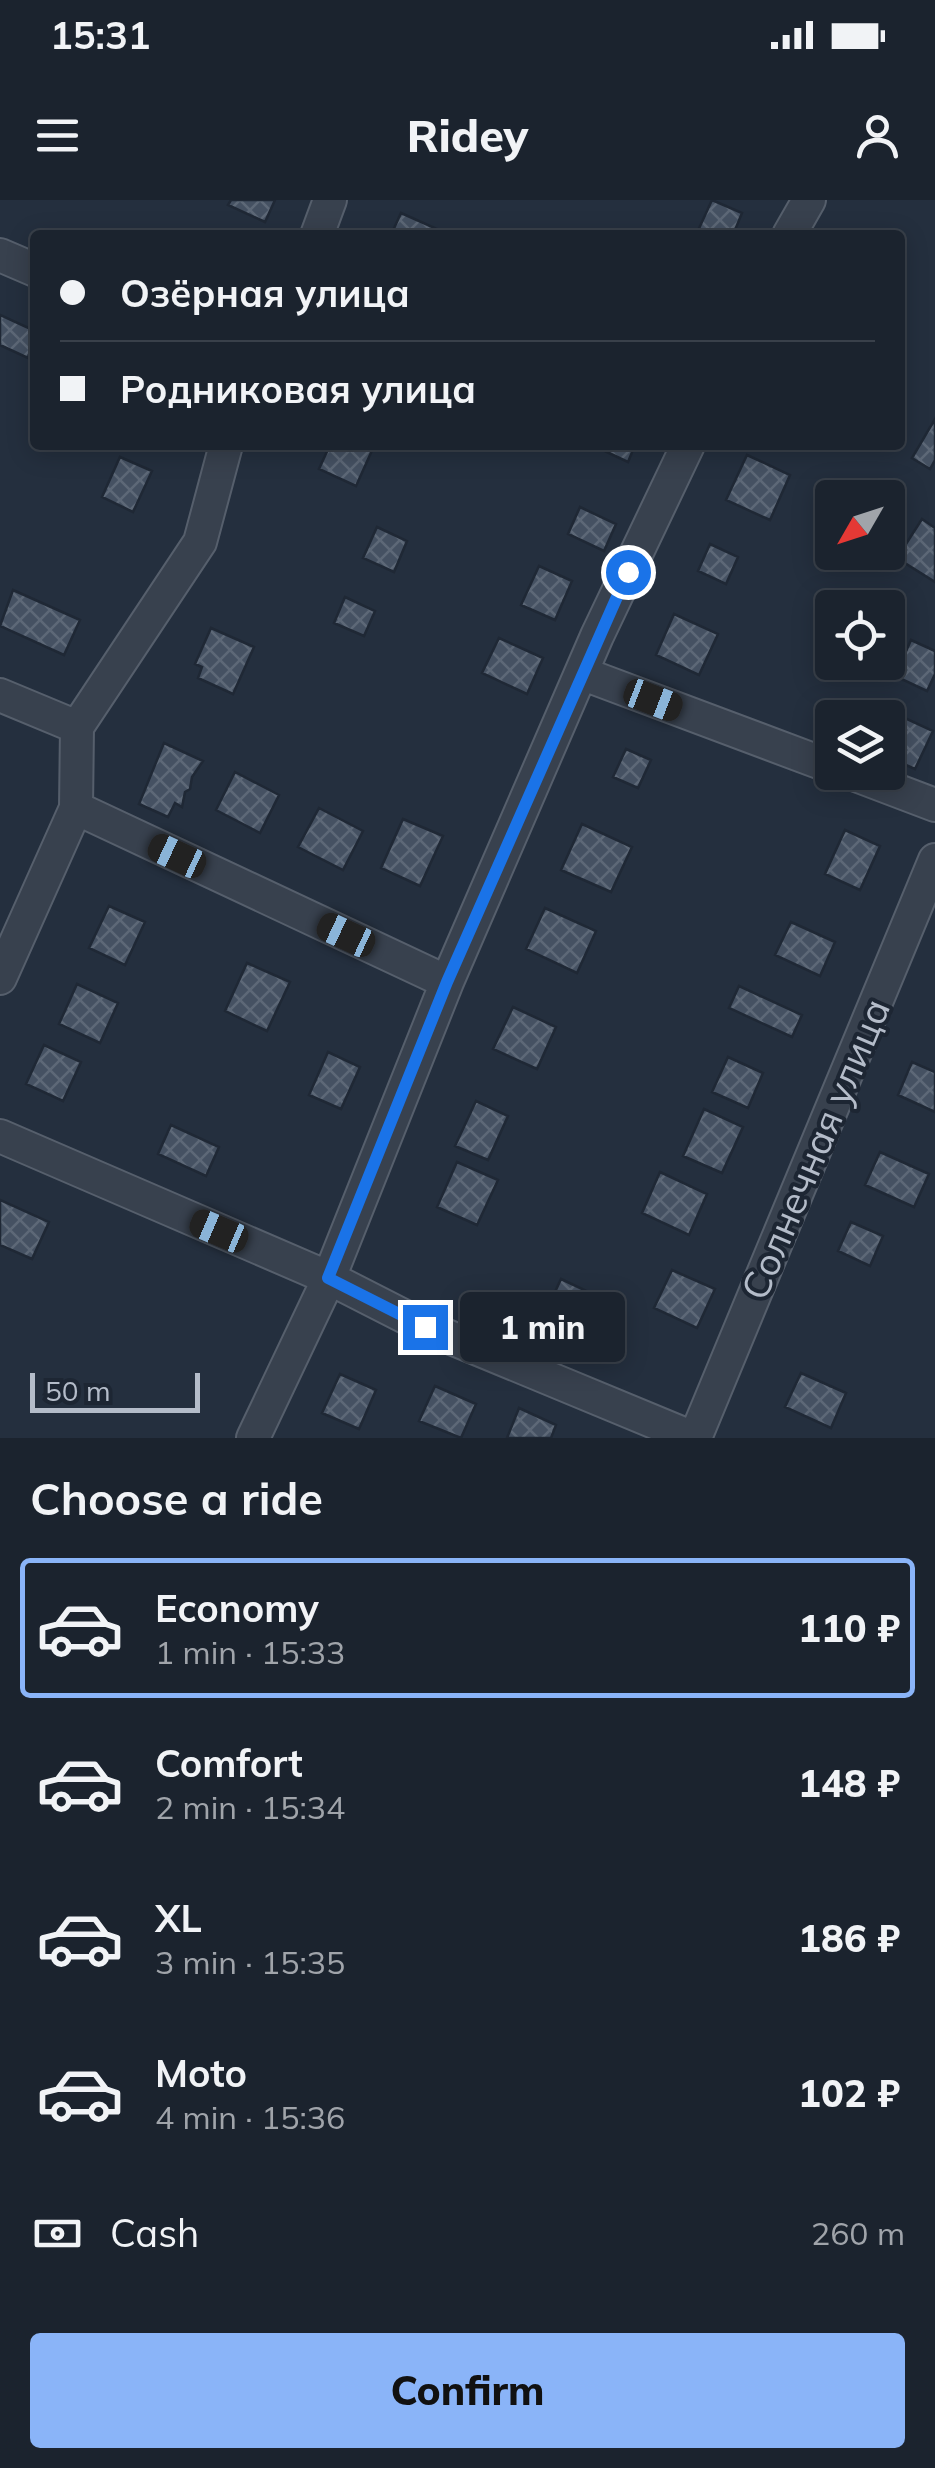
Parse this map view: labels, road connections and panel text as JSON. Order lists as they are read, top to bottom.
{
  "streets": {
    "street": ["Солнечная улица"]
  },
  "scale_bar": "50 m",
  "north": "bottom left",
  "page": {
    "status": "15:31",
    "header": "Ridey",
    "banner": ["Озёрная улица", "Родниковая улица"],
    "bubble": "1 min",
    "scale": "50 m",
    "heading": "Choose a ride",
    "list": [
      {
        "name": "Economy",
        "note": "1 min · 15:33",
        "value": "110 ₽"
      },
      {
        "name": "Comfort",
        "note": "2 min · 15:34",
        "value": "148 ₽"
      },
      {
        "name": "XL",
        "note": "3 min · 15:35",
        "value": "186 ₽"
      },
      {
        "name": "Moto",
        "note": "4 min · 15:36",
        "value": "102 ₽"
      }
    ],
    "pay": ["Cash", "260 m"],
    "buttons": "Confirm"
  }
}
